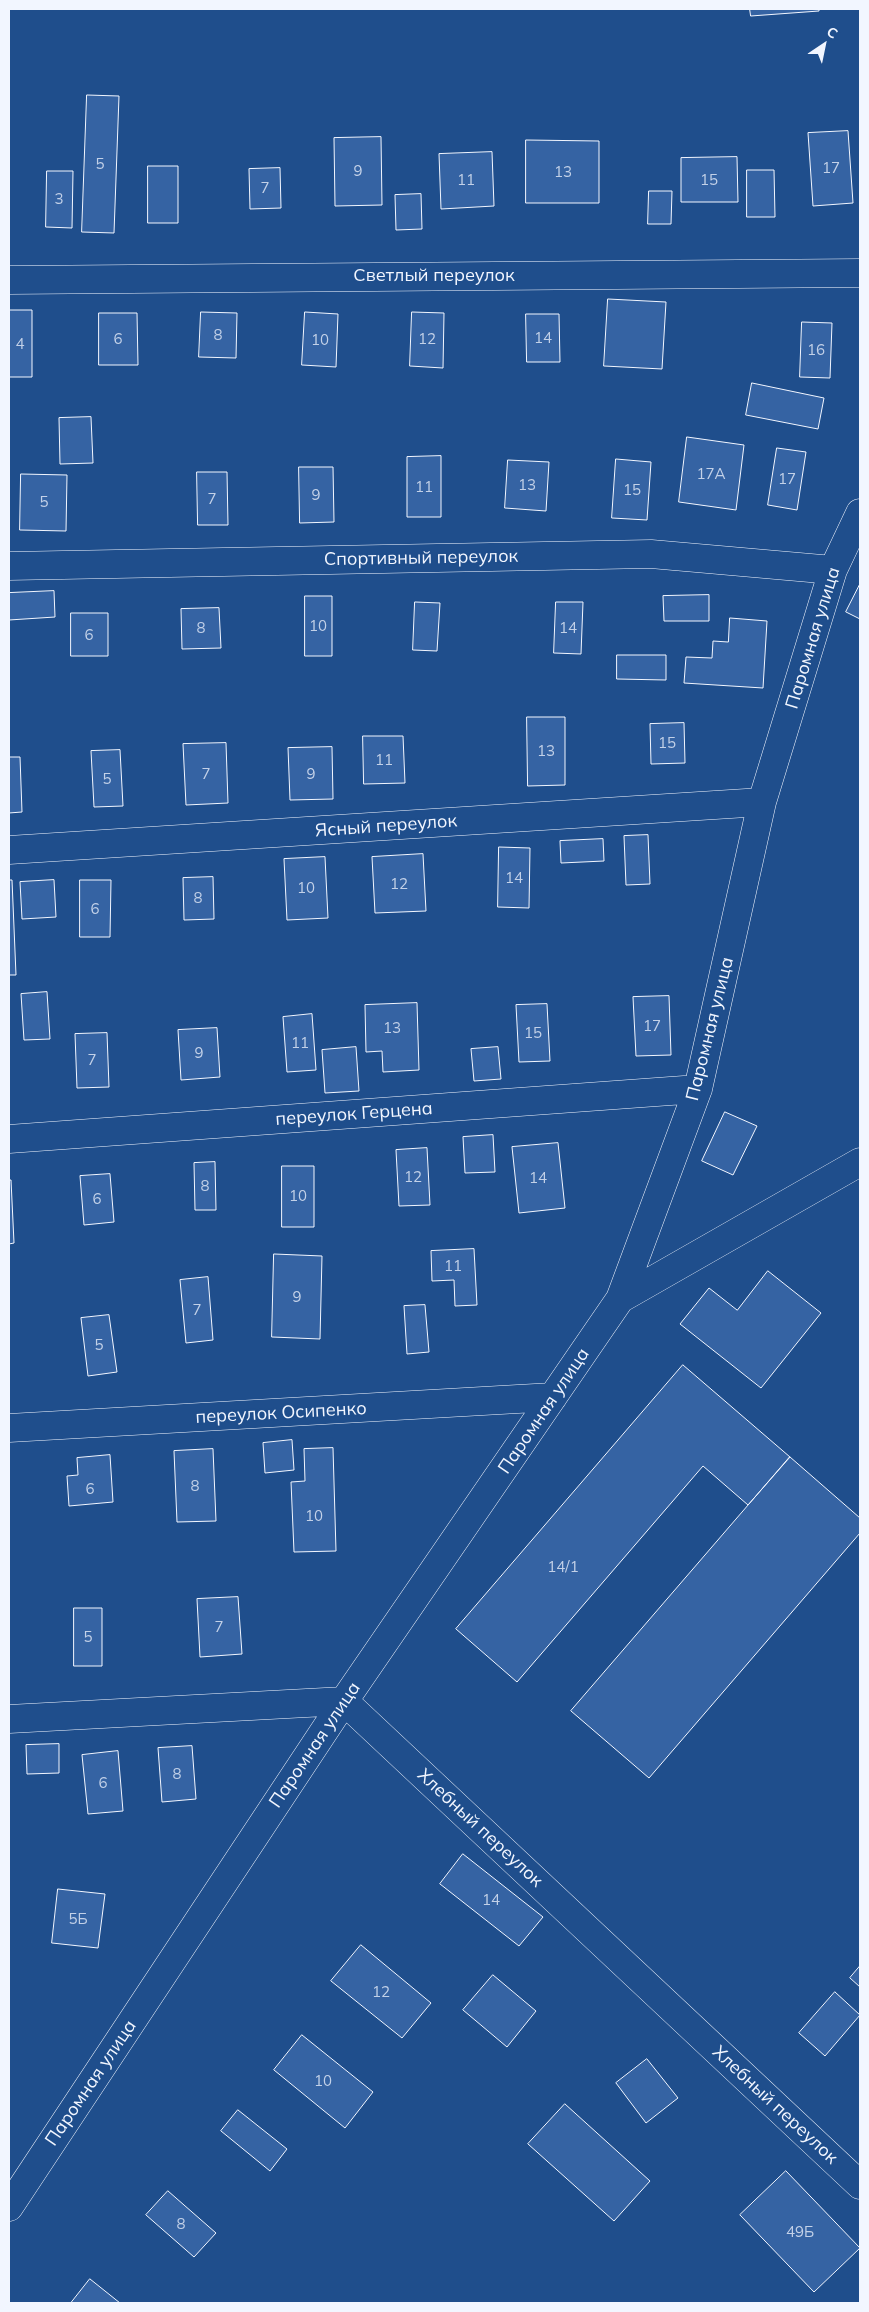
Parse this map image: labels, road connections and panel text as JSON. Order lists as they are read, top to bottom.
{
  "streets": {
    "street": [
      "Светлый переулок",
      "Спортивный переулок",
      "Паромная улица",
      "Ясный переулок",
      "переулок Герцена",
      "переулок Осипенко",
      "Хлебный переулок"
    ]
  },
  "crossings": [
    ["Спортивный переулок", "Паромная улица"],
    ["Паромная улица", "Ясный переулок"],
    ["Паромная улица", "переулок Герцена"],
    ["Паромная улица", "переулок Осипенко"],
    ["Паромная улица", "Хлебный переулок"]
  ],
  "house_numbers": [
    "5",
    "17",
    "9",
    "13",
    "11",
    "15",
    "7",
    "3",
    "8",
    "14",
    "6",
    "12",
    "10",
    "4",
    "16",
    "17А",
    "17",
    "13",
    "11",
    "15",
    "9",
    "7",
    "5",
    "10",
    "8",
    "14",
    "6",
    "15",
    "13",
    "11",
    "7",
    "9",
    "5",
    "14",
    "12",
    "10",
    "8",
    "6",
    "17",
    "13",
    "15",
    "11",
    "9",
    "7",
    "12",
    "14",
    "8",
    "10",
    "6",
    "11",
    "9",
    "7",
    "5",
    "8",
    "6",
    "10",
    "14/1",
    "7",
    "5",
    "8",
    "6",
    "14",
    "5Б",
    "12",
    "10",
    "8",
    "49Б"
  ],
  "north": "top right"
}
